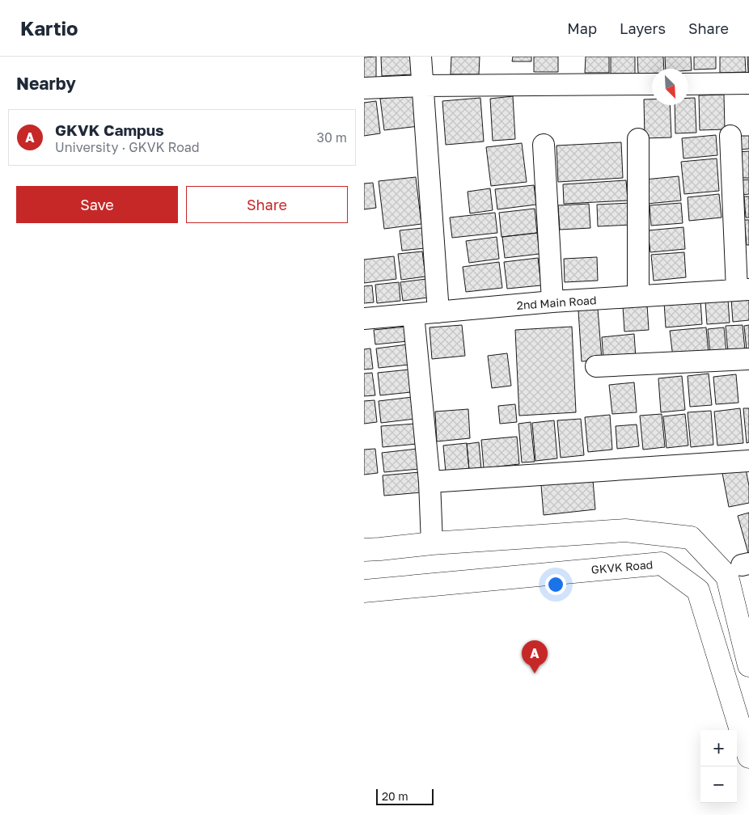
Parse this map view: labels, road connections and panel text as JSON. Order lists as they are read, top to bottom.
{
  "streets": {
    "main road": ["GKVK Road"],
    "street": ["2nd Main Road"]
  },
  "scale_bar": "20 m",
  "north": "bottom right",
  "page": {
    "header": "Kartio",
    "nav": ["Map", "Layers", "Share"],
    "heading": "Nearby",
    "list": [
      {
        "mark": "A",
        "name": "GKVK Campus",
        "note": "University · GKVK Road",
        "value": "30 m"
      }
    ],
    "buttons": ["Save", "Share"],
    "pins": "A",
    "map_buttons": ["+", "−"],
    "scale": "20 m"
  }
}
